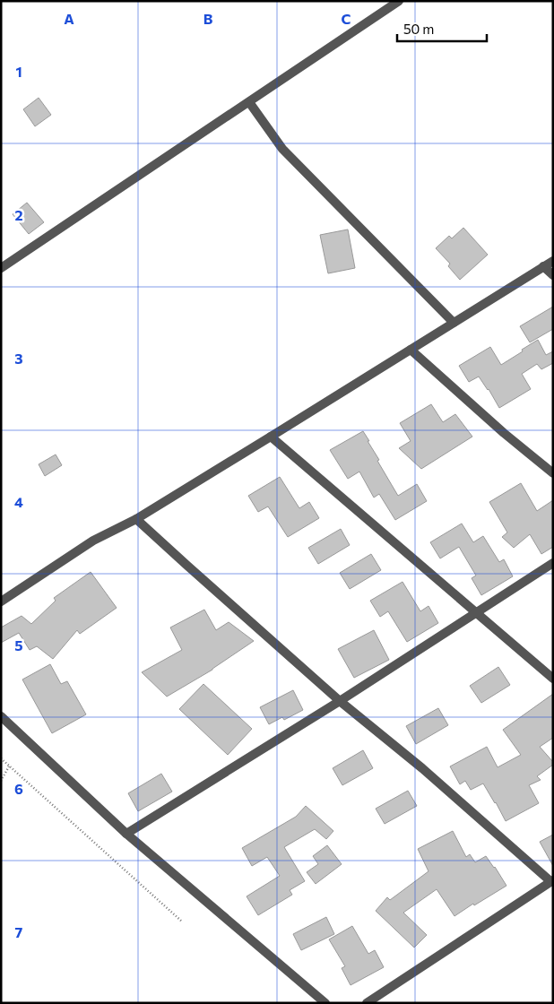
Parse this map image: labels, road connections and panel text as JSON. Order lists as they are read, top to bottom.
{
  "scale_bar": "50 m",
  "grid": {
    "columns": ["A", "B", "C"],
    "rows": [
      "1",
      "2",
      "3",
      "4",
      "5",
      "6",
      "7"
    ]
  }
}
